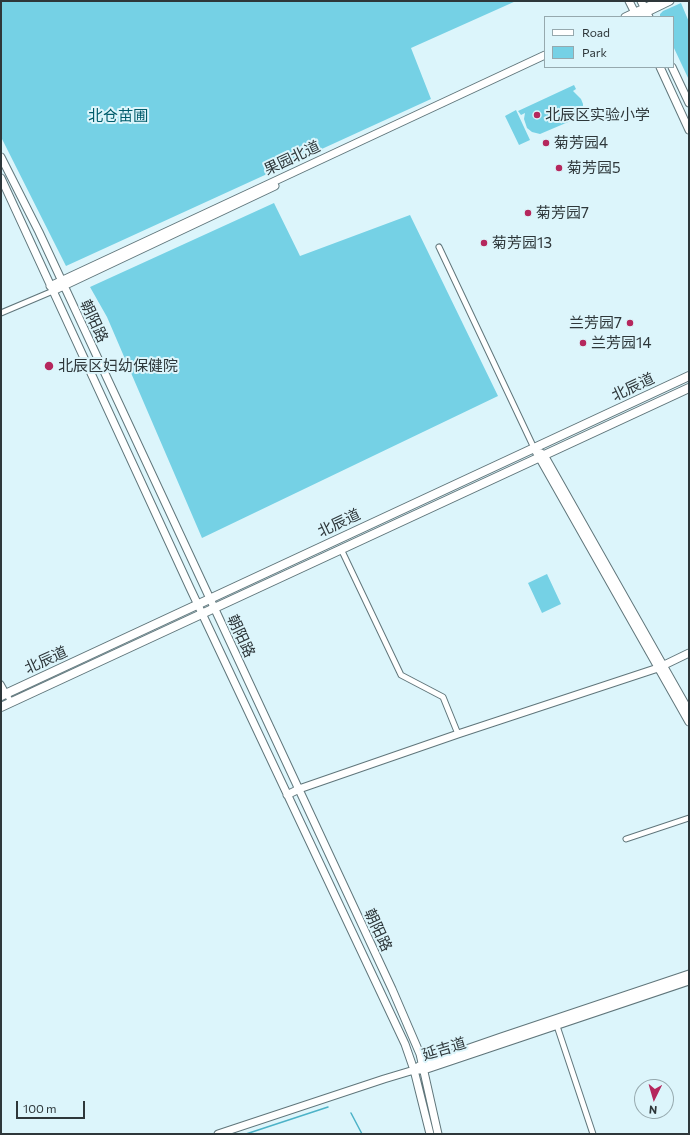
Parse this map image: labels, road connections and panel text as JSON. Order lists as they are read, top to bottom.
{
  "streets": {
    "main road": [
      "果园北道",
      "朝阳路",
      "北辰道",
      "延吉道"
    ]
  },
  "crossings": [
    ["果园北道", "朝阳路"],
    ["朝阳路", "北辰道"],
    ["朝阳路", "延吉道"]
  ],
  "parks": ["北仓苗圃"],
  "places": [
    "北辰区实验小学",
    "菊芳园4",
    "菊芳园5",
    "菊芳园7",
    "菊芳园13",
    "兰芳园7",
    "兰芳园14",
    "北辰区妇幼保健院"
  ],
  "legend": ["Road", "Park"],
  "scale_bar": "100 m",
  "north": "bottom"
}
